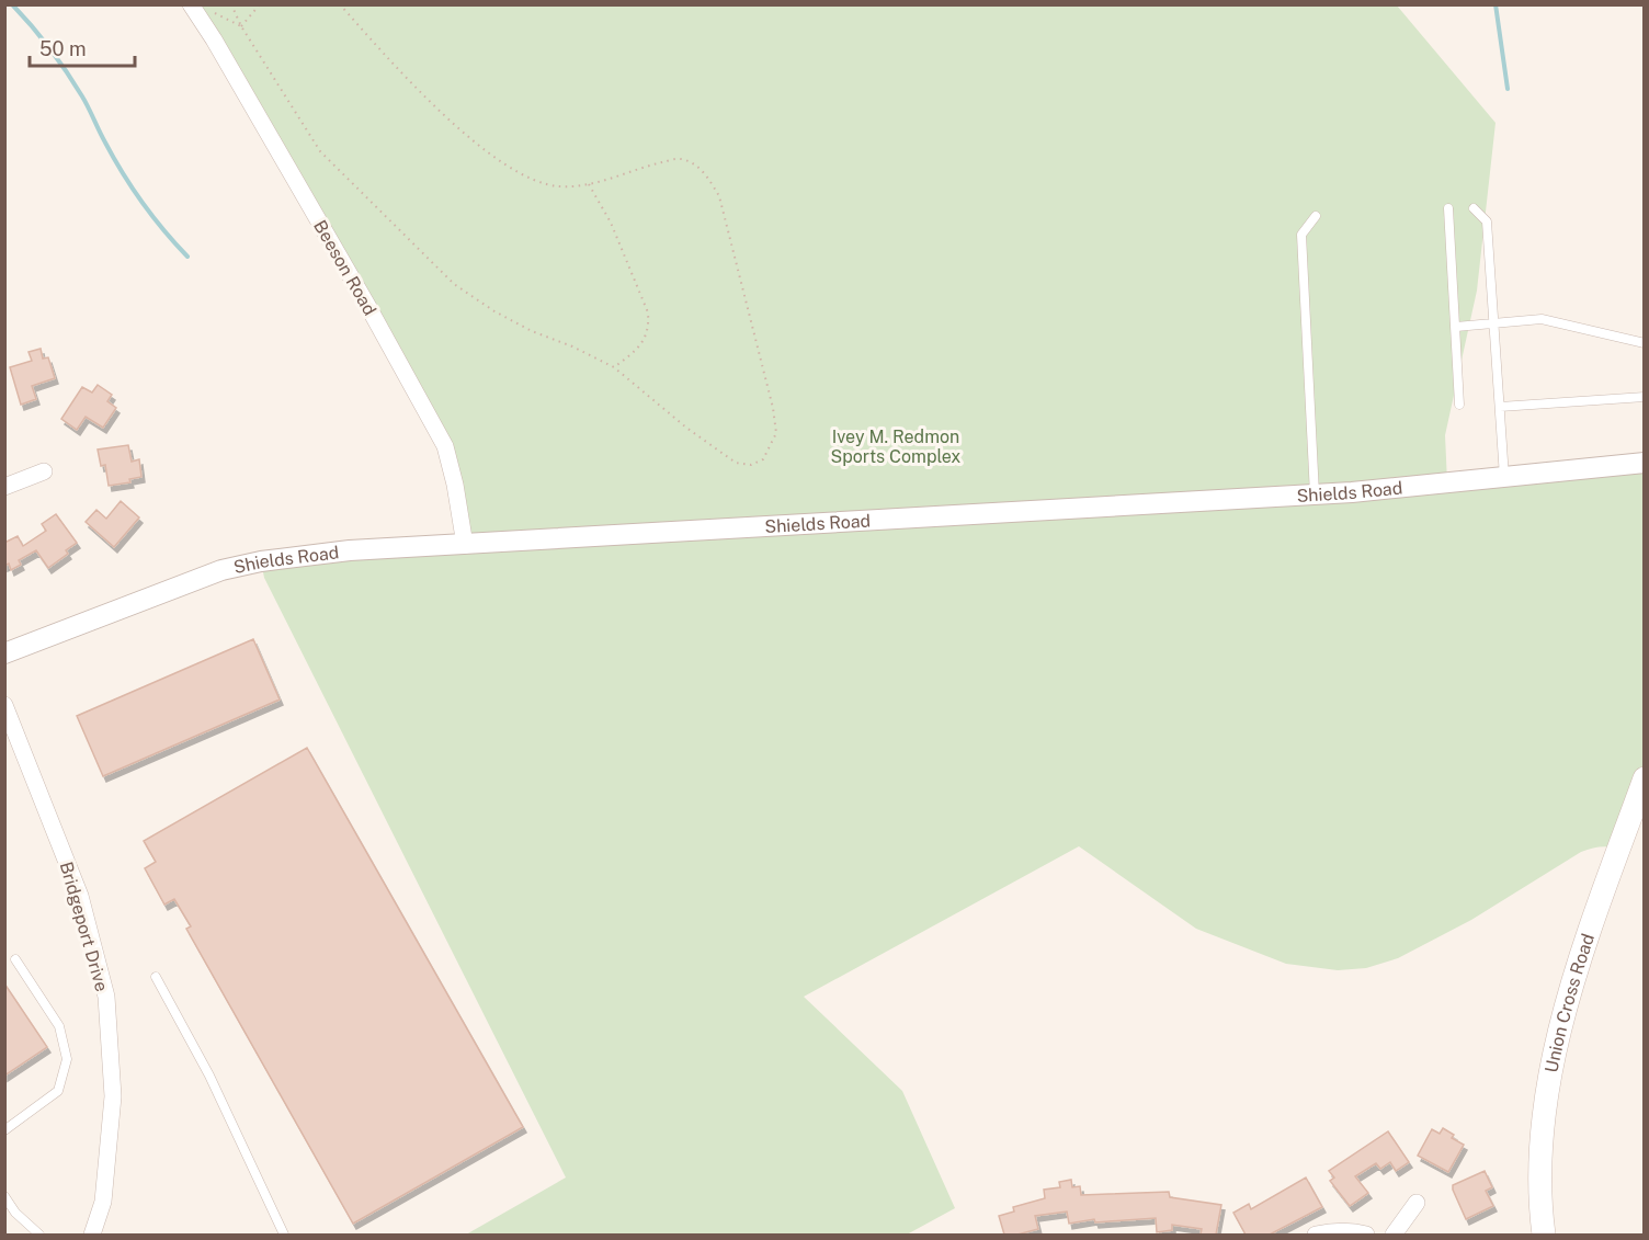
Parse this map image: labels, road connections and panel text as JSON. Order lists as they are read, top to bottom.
{
  "streets": {
    "main road": ["Union Cross Road"],
    "street": ["Beeson Road", "Shields Road", "Bridgeport Drive"]
  },
  "crossings": [
    ["Beeson Road", "Shields Road"]
  ],
  "parks": ["Ivey M. Redmon Sports Complex"],
  "scale_bar": "50 m"
}
